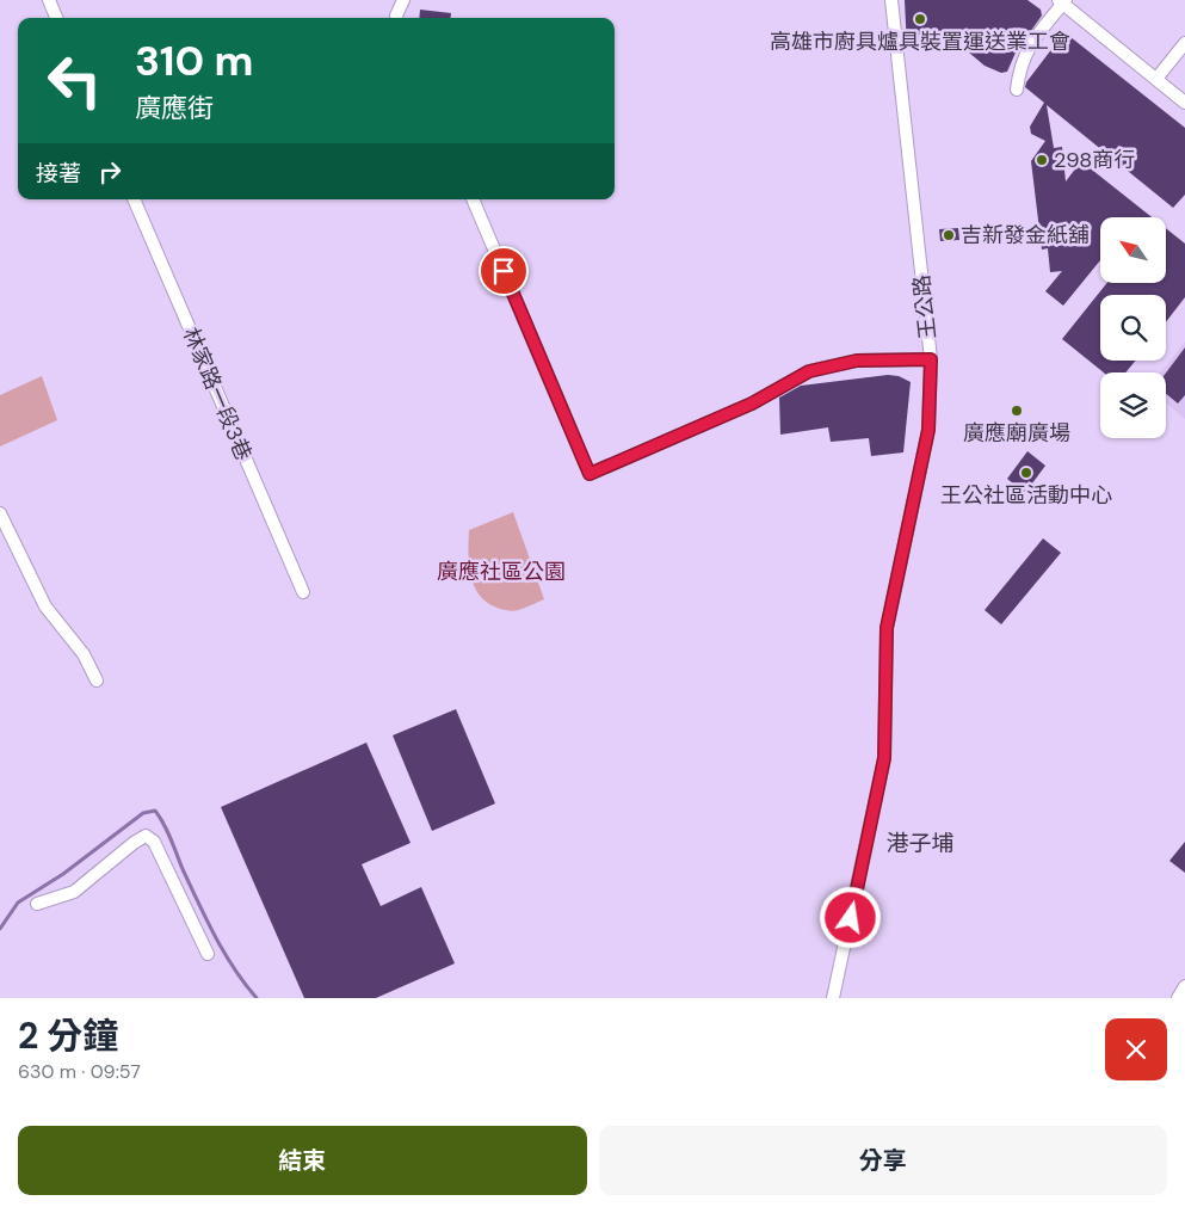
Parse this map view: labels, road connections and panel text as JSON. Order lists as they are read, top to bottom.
{
  "streets": {
    "street": ["王公路", "林家路一段3巷"]
  },
  "districts": ["港子埔"],
  "parks": ["廣應社區公園"],
  "places": [
    "高雄市廚具爐具裝置運送業工會",
    "298商行",
    "吉新發金紙舖",
    "廣應廟廣場",
    "王公社區活動中心"
  ],
  "north": "top left",
  "page": {
    "turn": ["310 m", "廣應街"],
    "then": "接著",
    "heading": ["2 分鐘", "630 m · 09:57"],
    "buttons": ["結束", "分享"]
  }
}
